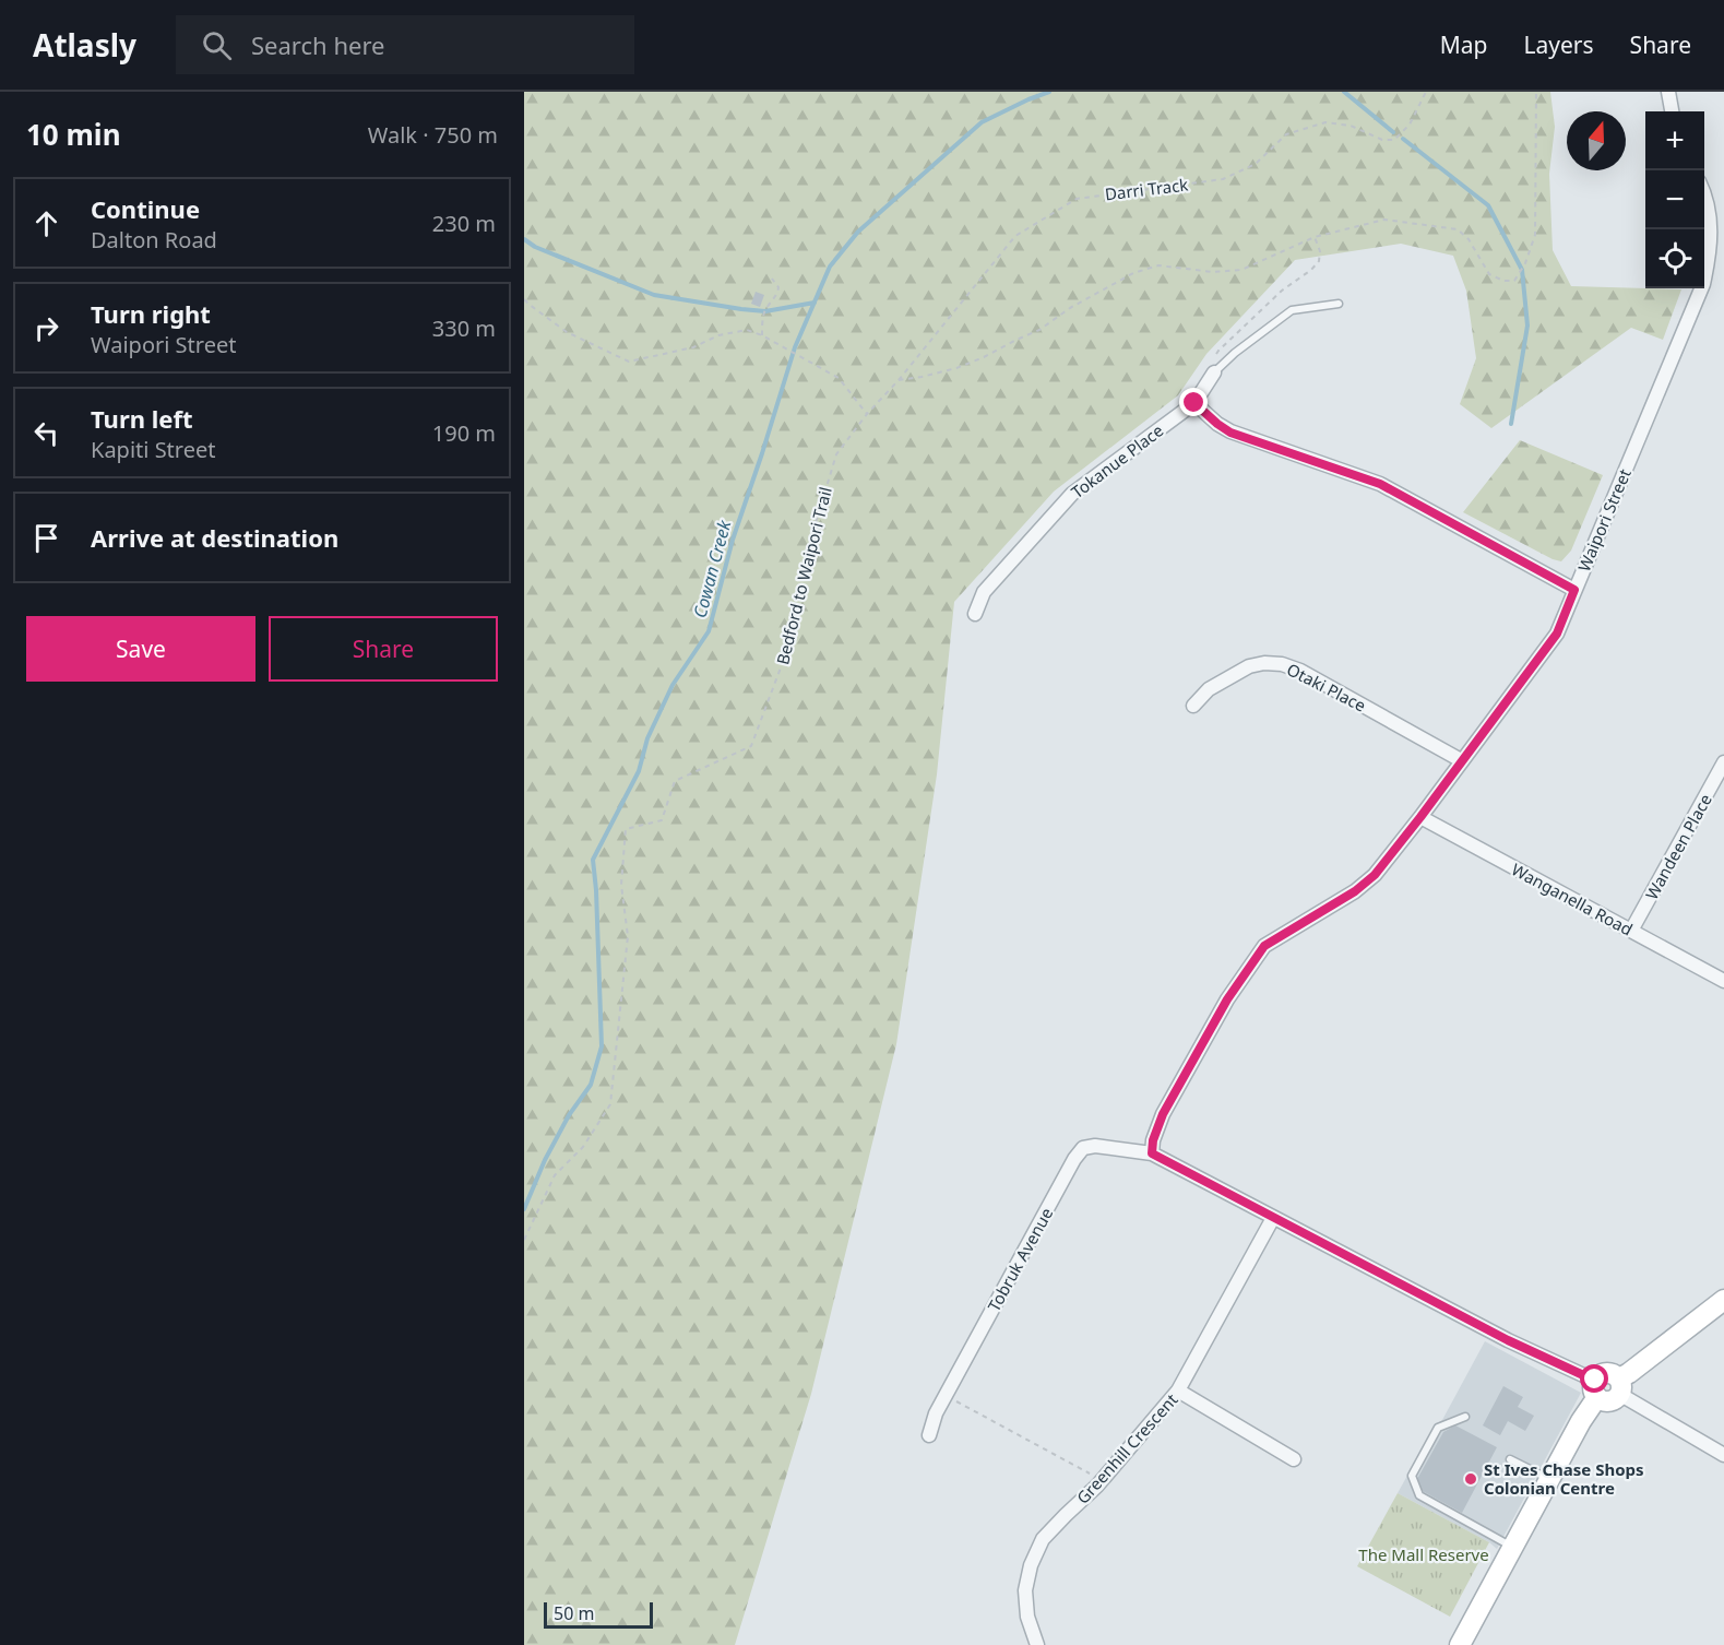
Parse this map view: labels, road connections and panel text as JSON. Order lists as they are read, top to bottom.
{
  "streets": {
    "street": [
      "Tokanue Place",
      "Waipori Street",
      "Otaki Place",
      "Wandeen Place",
      "Wanganella Road",
      "Tobruk Avenue",
      "Greenhill Crescent"
    ],
    "path": ["Darri Track", "Bedford to Waipori Trail"]
  },
  "crossings": [
    ["Darri Track", "Bedford to Waipori Trail"],
    ["Waipori Street", "Otaki Place"],
    ["Waipori Street", "Wanganella Road"],
    ["Waipori Street", "Tobruk Avenue"],
    ["Wandeen Place", "Wanganella Road"]
  ],
  "water": ["Cowan Creek"],
  "parks": ["The Mall Reserve"],
  "places": ["St Ives Chase Shops Colonian Centre"],
  "scale_bar": "50 m",
  "north": "top",
  "page": {
    "header": "Atlasly",
    "search": "Search here",
    "nav": ["Map", "Layers", "Share"],
    "heading": ["10 min", "Walk · 750 m"],
    "map_buttons": ["+", "−"],
    "list": [
      ["Continue", "Dalton Road", "230 m"],
      ["Turn right", "Waipori Street", "330 m"],
      ["Turn left", "Kapiti Street", "190 m"],
      "Arrive at destination"
    ],
    "buttons": ["Save", "Share"],
    "scale": "50 m"
  }
}
